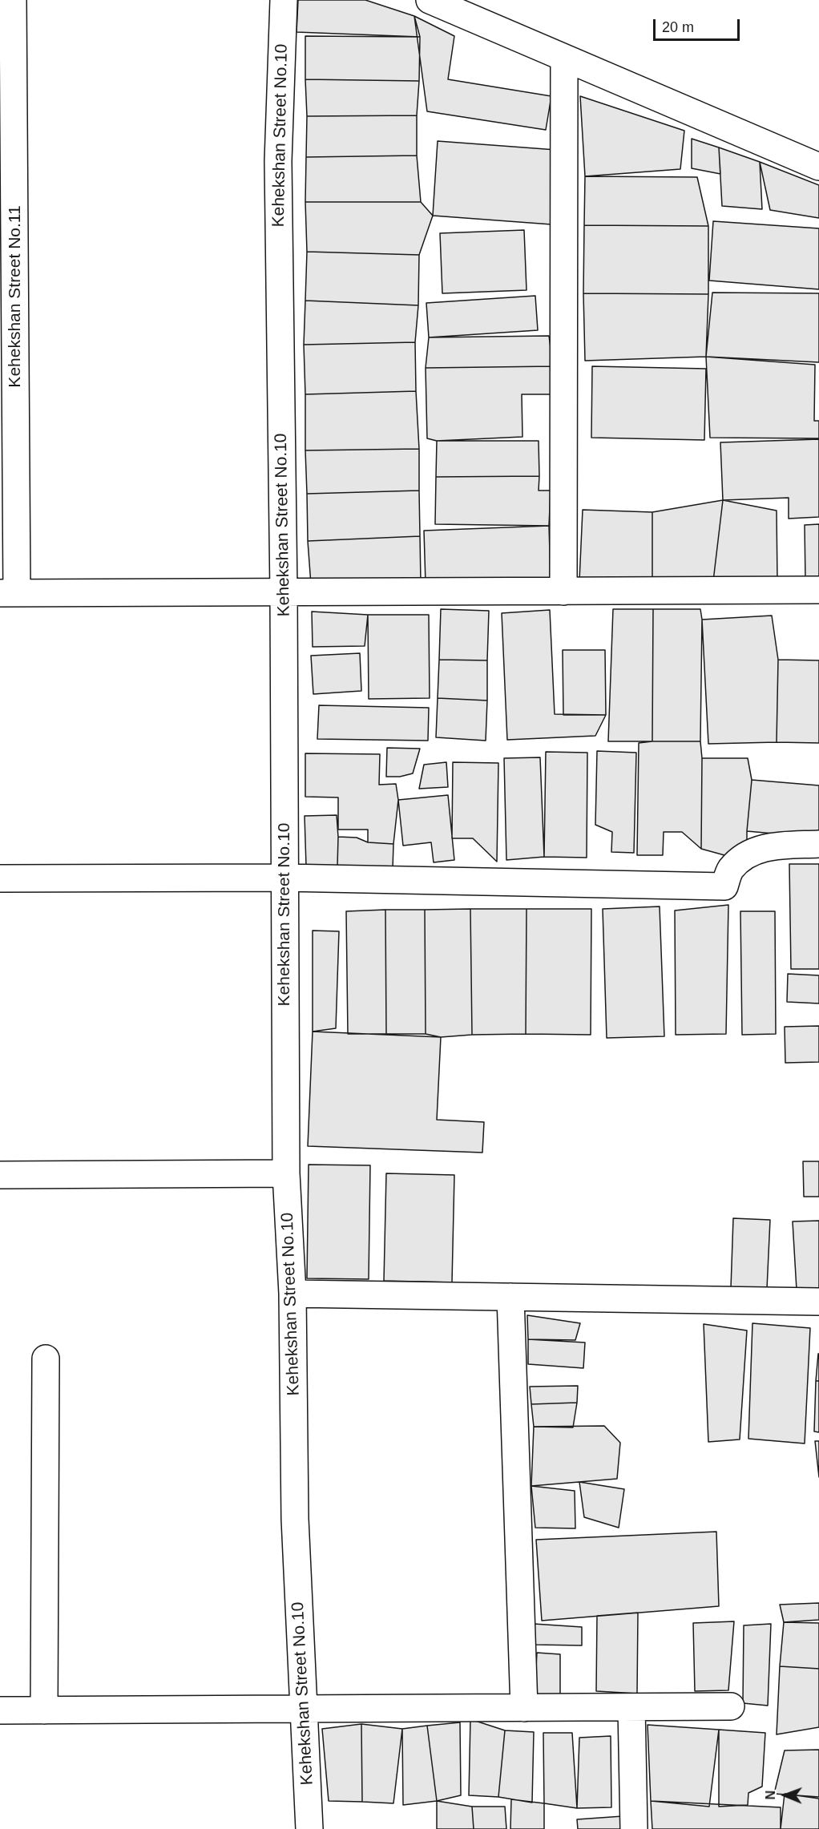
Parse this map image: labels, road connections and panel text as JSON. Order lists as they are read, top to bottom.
{
  "streets": {
    "street": ["Kehekshan Street No.10", "Kehekshan Street No.11"]
  },
  "scale_bar": "20 m",
  "north": "left"
}
